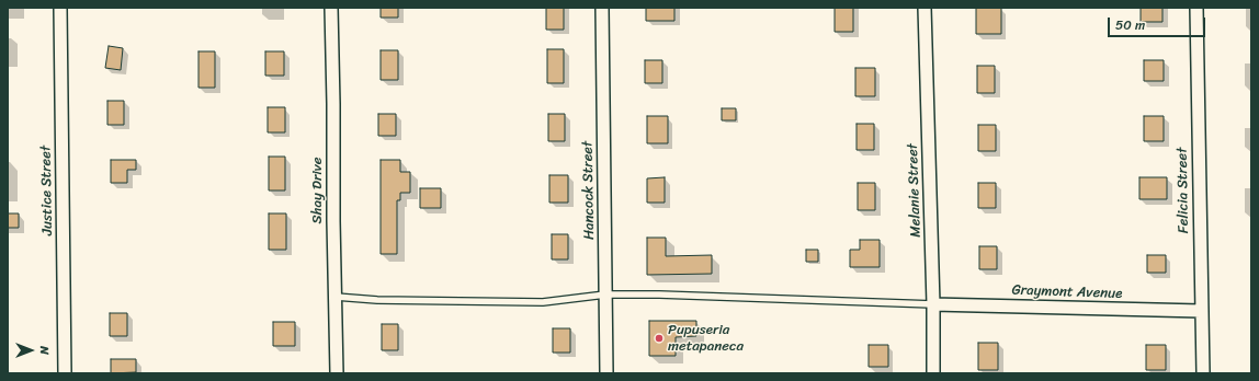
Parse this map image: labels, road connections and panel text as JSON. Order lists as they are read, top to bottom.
{
  "streets": {
    "street": [
      "Justice Street",
      "Shay Drive",
      "Hancock Street",
      "Melanie Street",
      "Felicia Street",
      "Graymont Avenue"
    ]
  },
  "crossings": [
    ["Melanie Street", "Graymont Avenue"],
    ["Felicia Street", "Graymont Avenue"]
  ],
  "places": ["Pupuseria metapaneca"],
  "scale_bar": "50 m",
  "north": "right"
}
